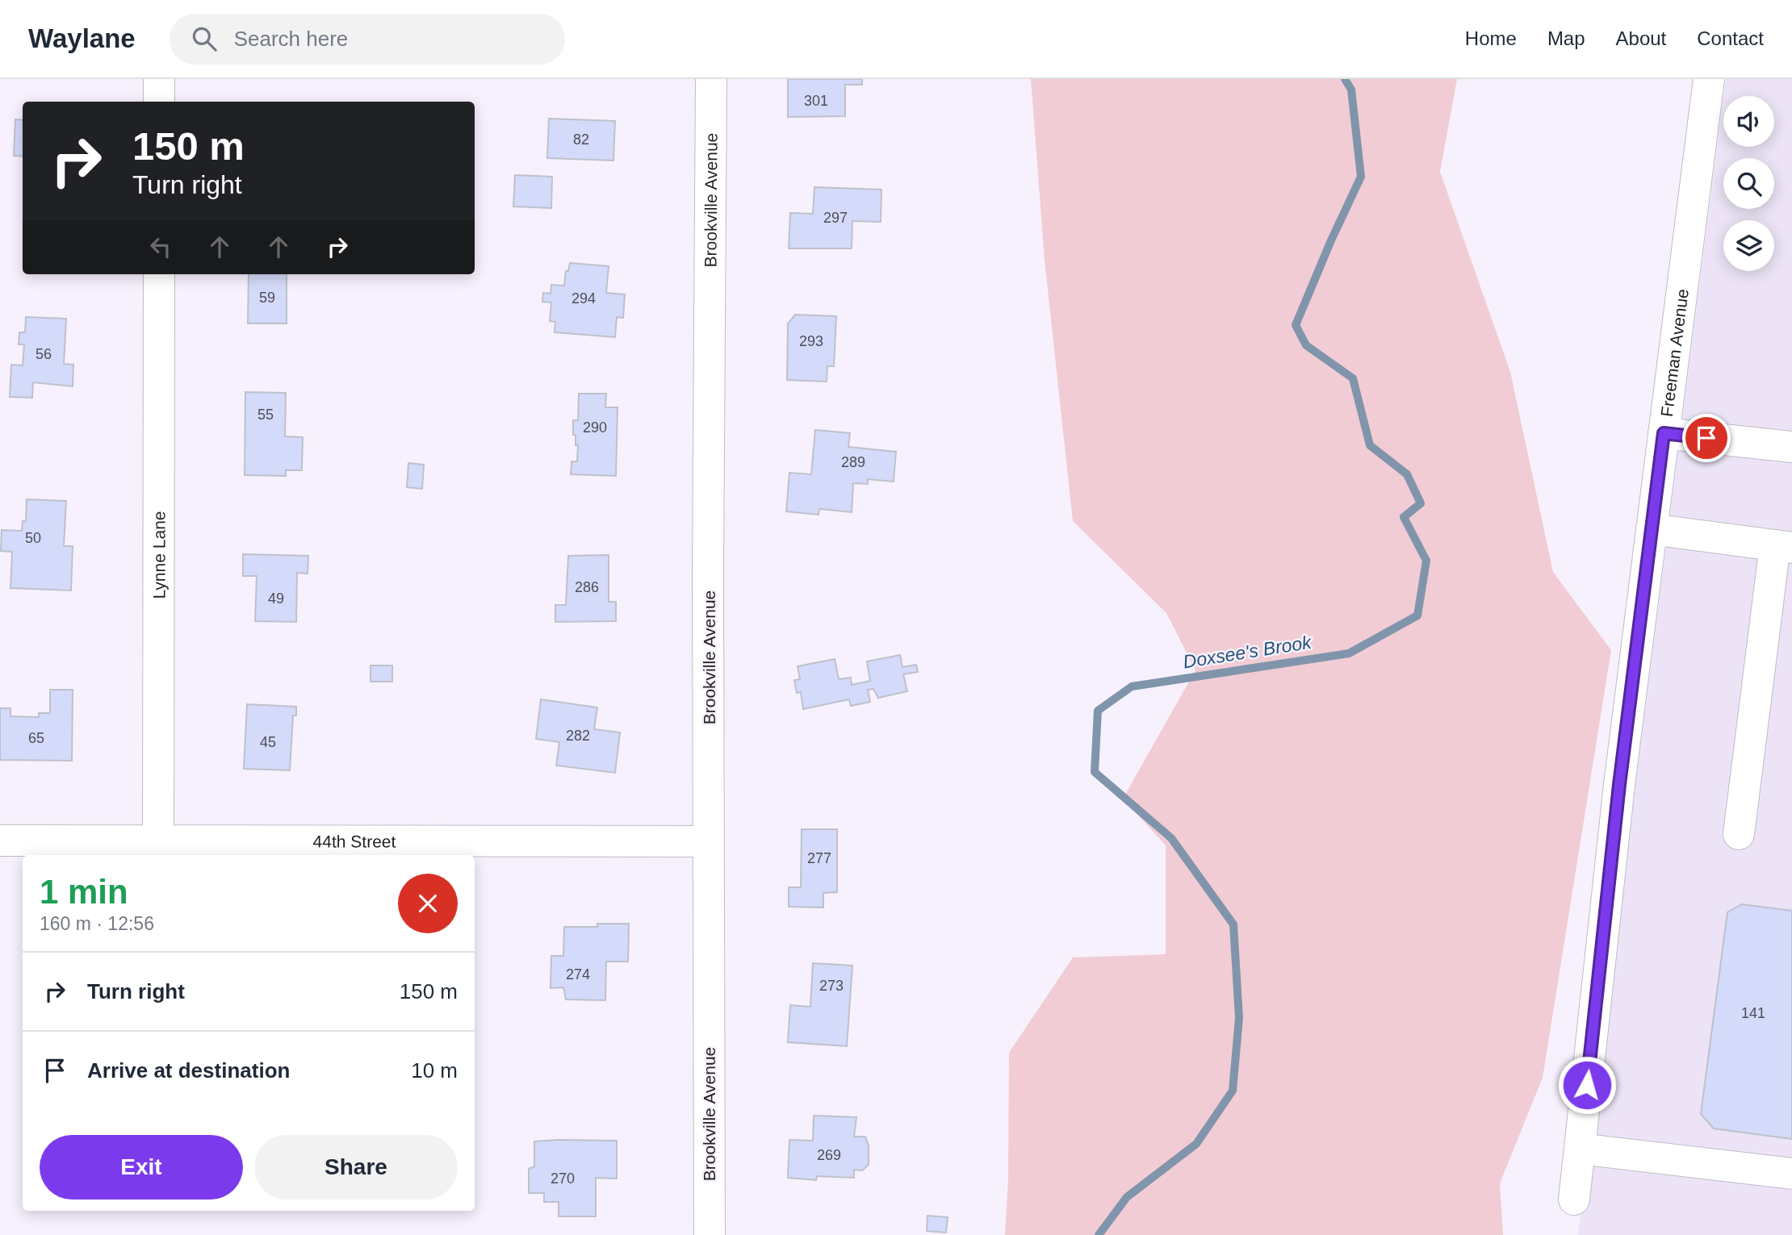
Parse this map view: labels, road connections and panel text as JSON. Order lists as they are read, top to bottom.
{
  "streets": {
    "street": [
      "Brookville Avenue",
      "Freeman Avenue",
      "Lynne Lane",
      "44th Street"
    ]
  },
  "crossings": [
    ["Brookville Avenue", "44th Street"],
    ["Lynne Lane", "44th Street"]
  ],
  "water": ["Doxsee's Brook"],
  "house_numbers": [
    "301",
    "82",
    "297",
    "59",
    "294",
    "293",
    "56",
    "55",
    "290",
    "289",
    "50",
    "286",
    "49",
    "282",
    "65",
    "45",
    "277",
    "274",
    "273",
    "141",
    "269",
    "270"
  ],
  "page": {
    "header": "Waylane",
    "search": "Search here",
    "nav": [
      "Home",
      "Map",
      "About",
      "Contact"
    ],
    "turn": ["150 m", "Turn right"],
    "heading": ["1 min", "160 m · 12:56"],
    "list": [
      {
        "name": "Turn right",
        "value": "150 m"
      },
      {
        "name": "Arrive at destination",
        "value": "10 m"
      }
    ],
    "buttons": ["Exit", "Share"]
  }
}
